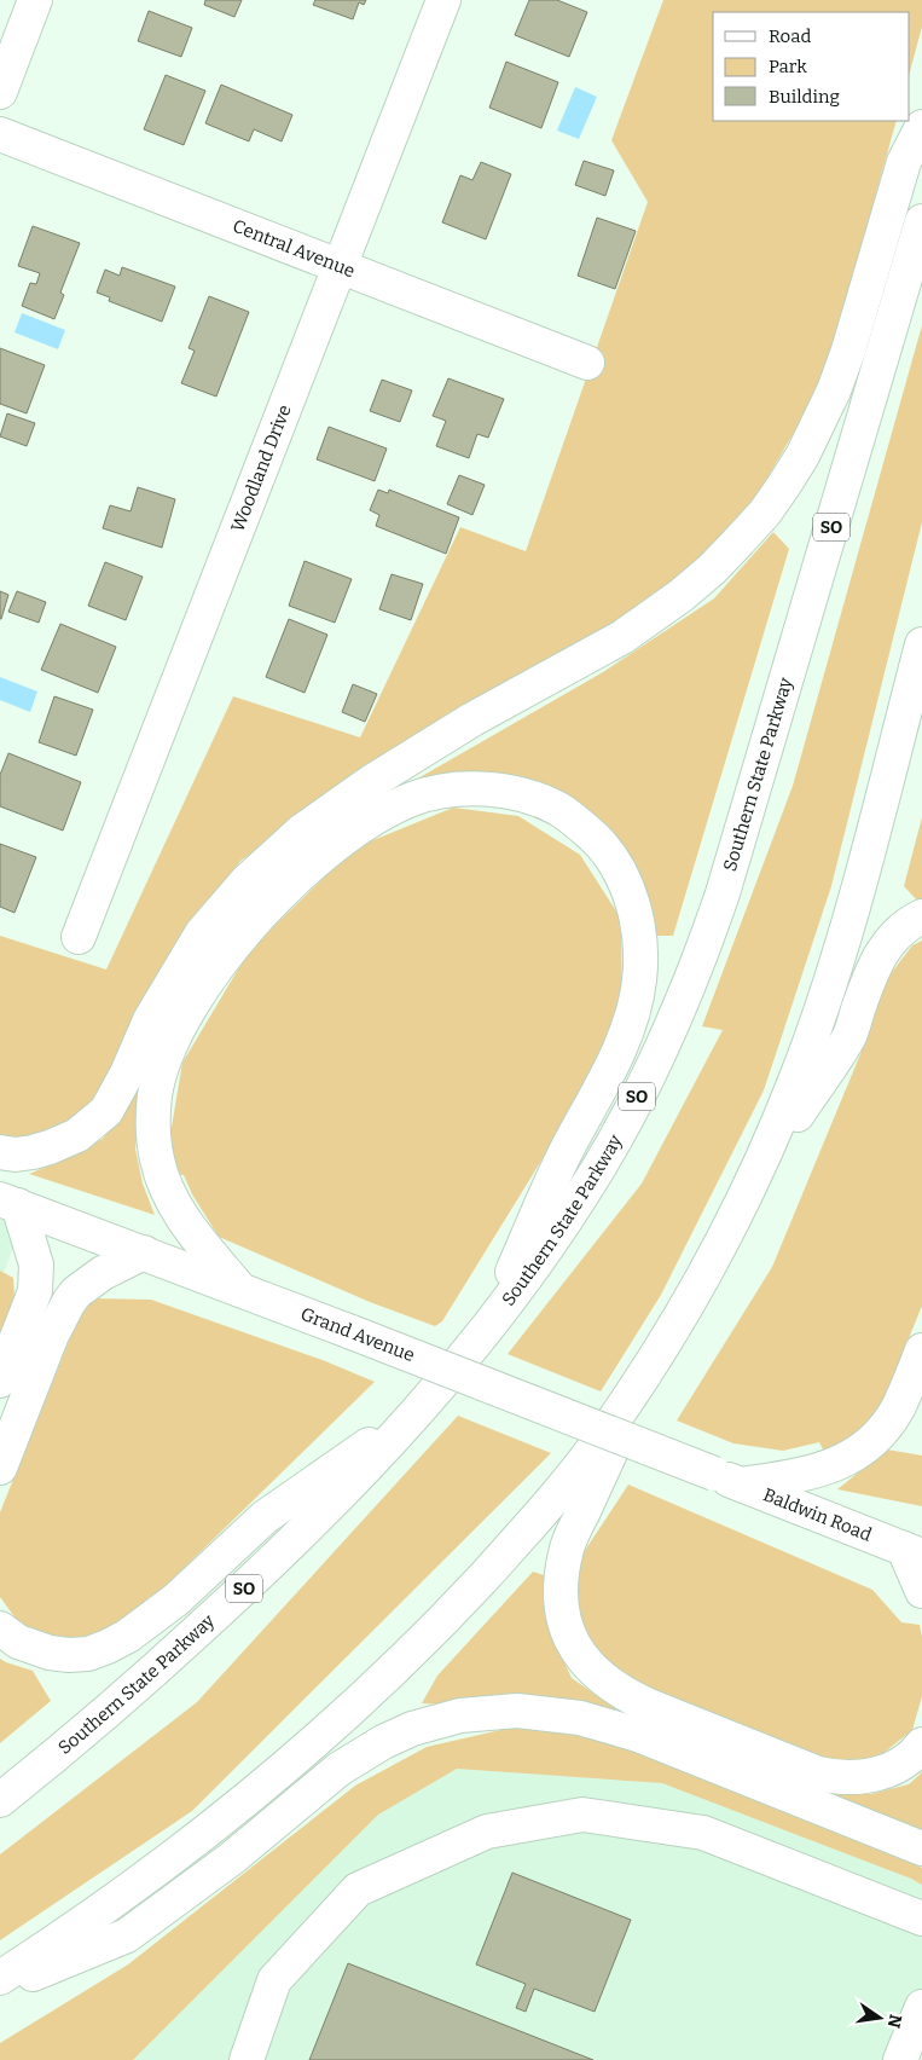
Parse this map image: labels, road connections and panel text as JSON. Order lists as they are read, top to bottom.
{
  "streets": {
    "main road": [
      "Central Avenue",
      "Woodland Drive",
      "SO",
      "Southern State Parkway",
      "Grand Avenue",
      "Baldwin Road"
    ]
  },
  "crossings": [
    ["Central Avenue", "Woodland Drive"],
    ["Grand Avenue", "Baldwin Road"]
  ],
  "legend": ["Road", "Park", "Building"],
  "north": "right"
}
